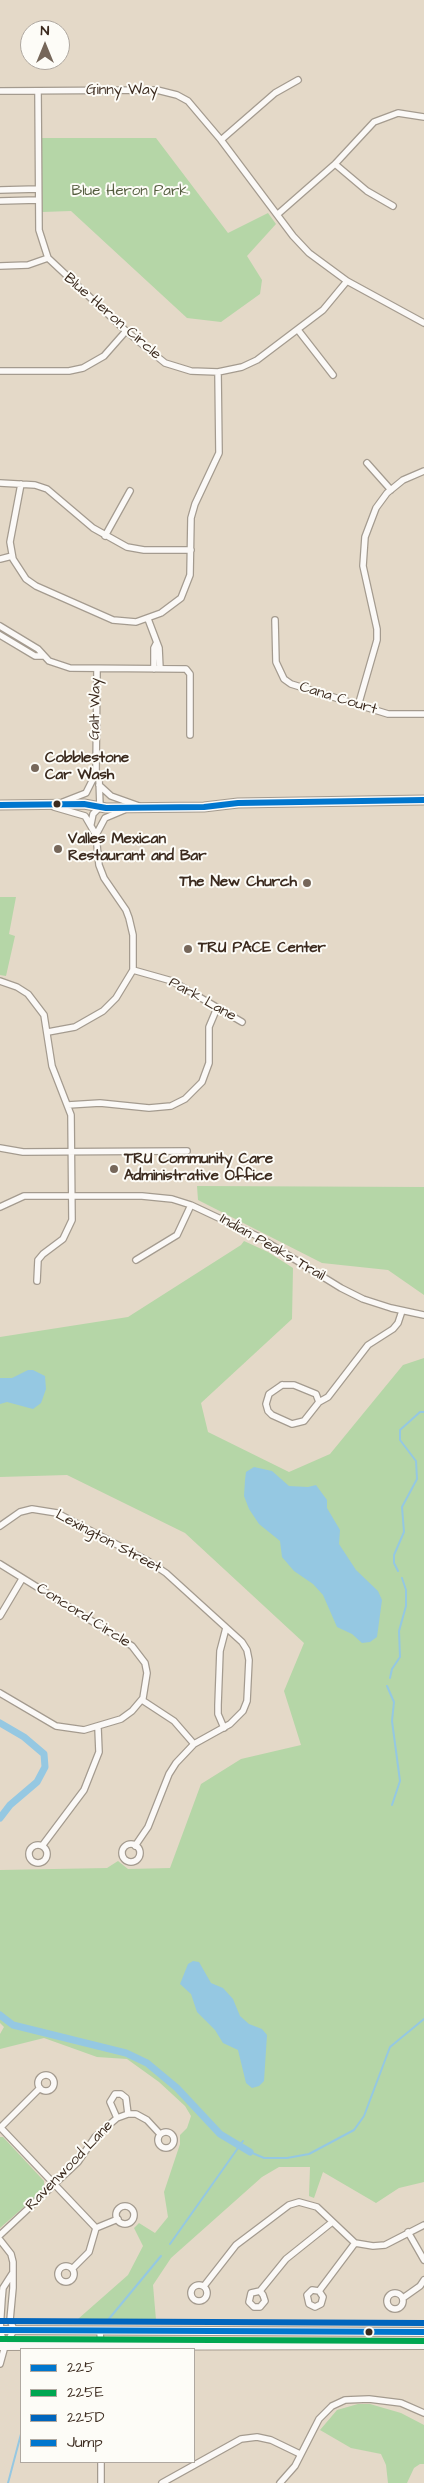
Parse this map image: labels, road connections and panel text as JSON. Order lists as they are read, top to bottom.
{
  "streets": {
    "street": [
      "Ginny Way",
      "Blue Heron Circle",
      "Cana Court",
      "Galt Way",
      "Park Lane",
      "Indian Peaks Trail",
      "Lexington Street",
      "Concord Circle",
      "Ravenwood Lane"
    ]
  },
  "crossings": [
    ["Ginny Way", "Blue Heron Circle"]
  ],
  "parks": ["Blue Heron Park"],
  "places": [
    "Cobblestone Car Wash",
    "Valles Mexican Restaurant and Bar",
    "The New Church",
    "TRU PACE Center",
    "TRU Community Care Administrative Office"
  ],
  "lines": [
    "transit line Jump",
    "transit line 225D",
    "transit line 225",
    "transit line 225E"
  ],
  "legend": [
    "225",
    "225E",
    "225D",
    "Jump"
  ],
  "north": "top"
}
